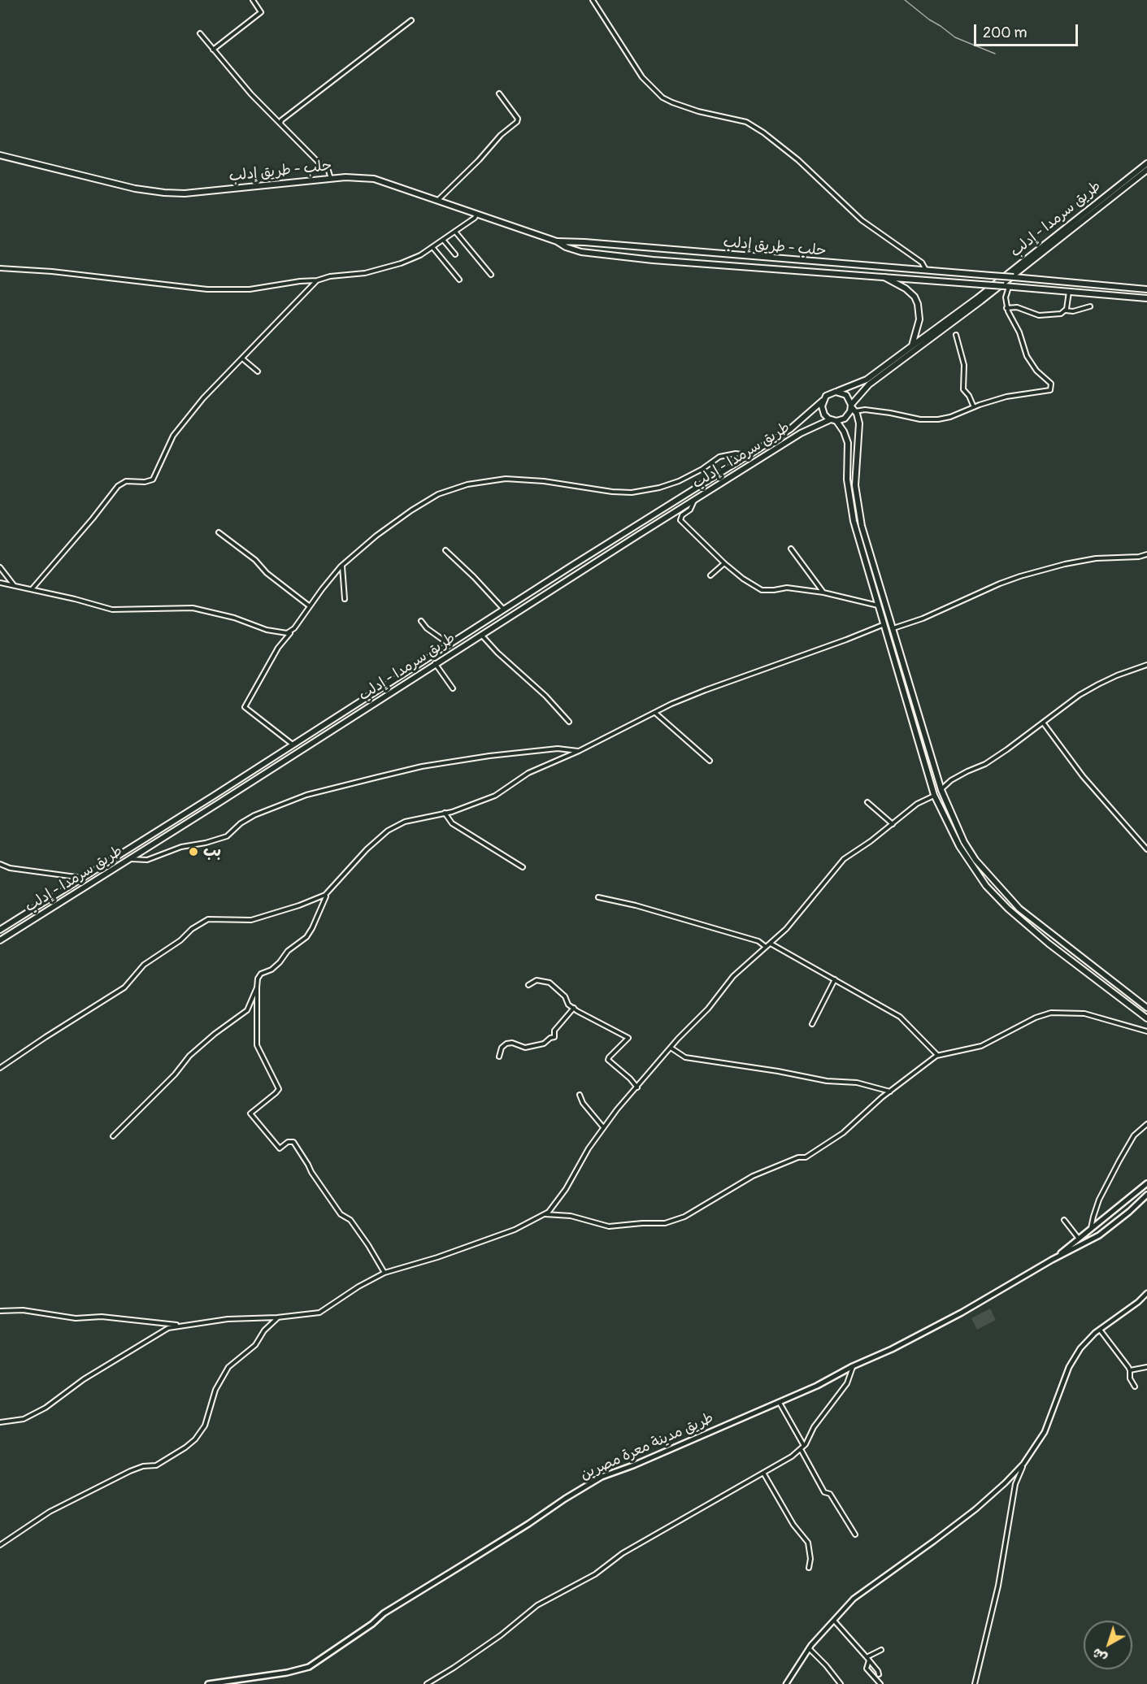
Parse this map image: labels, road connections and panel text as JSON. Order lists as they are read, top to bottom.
{
  "streets": {
    "main road": ["حلب - طريق إدلب", "طريق سرمدا - إدلب", "طريق مدينة معرة مصرين"]
  },
  "places": ["بب"],
  "scale_bar": "200 m",
  "north": "bottom left"
}
